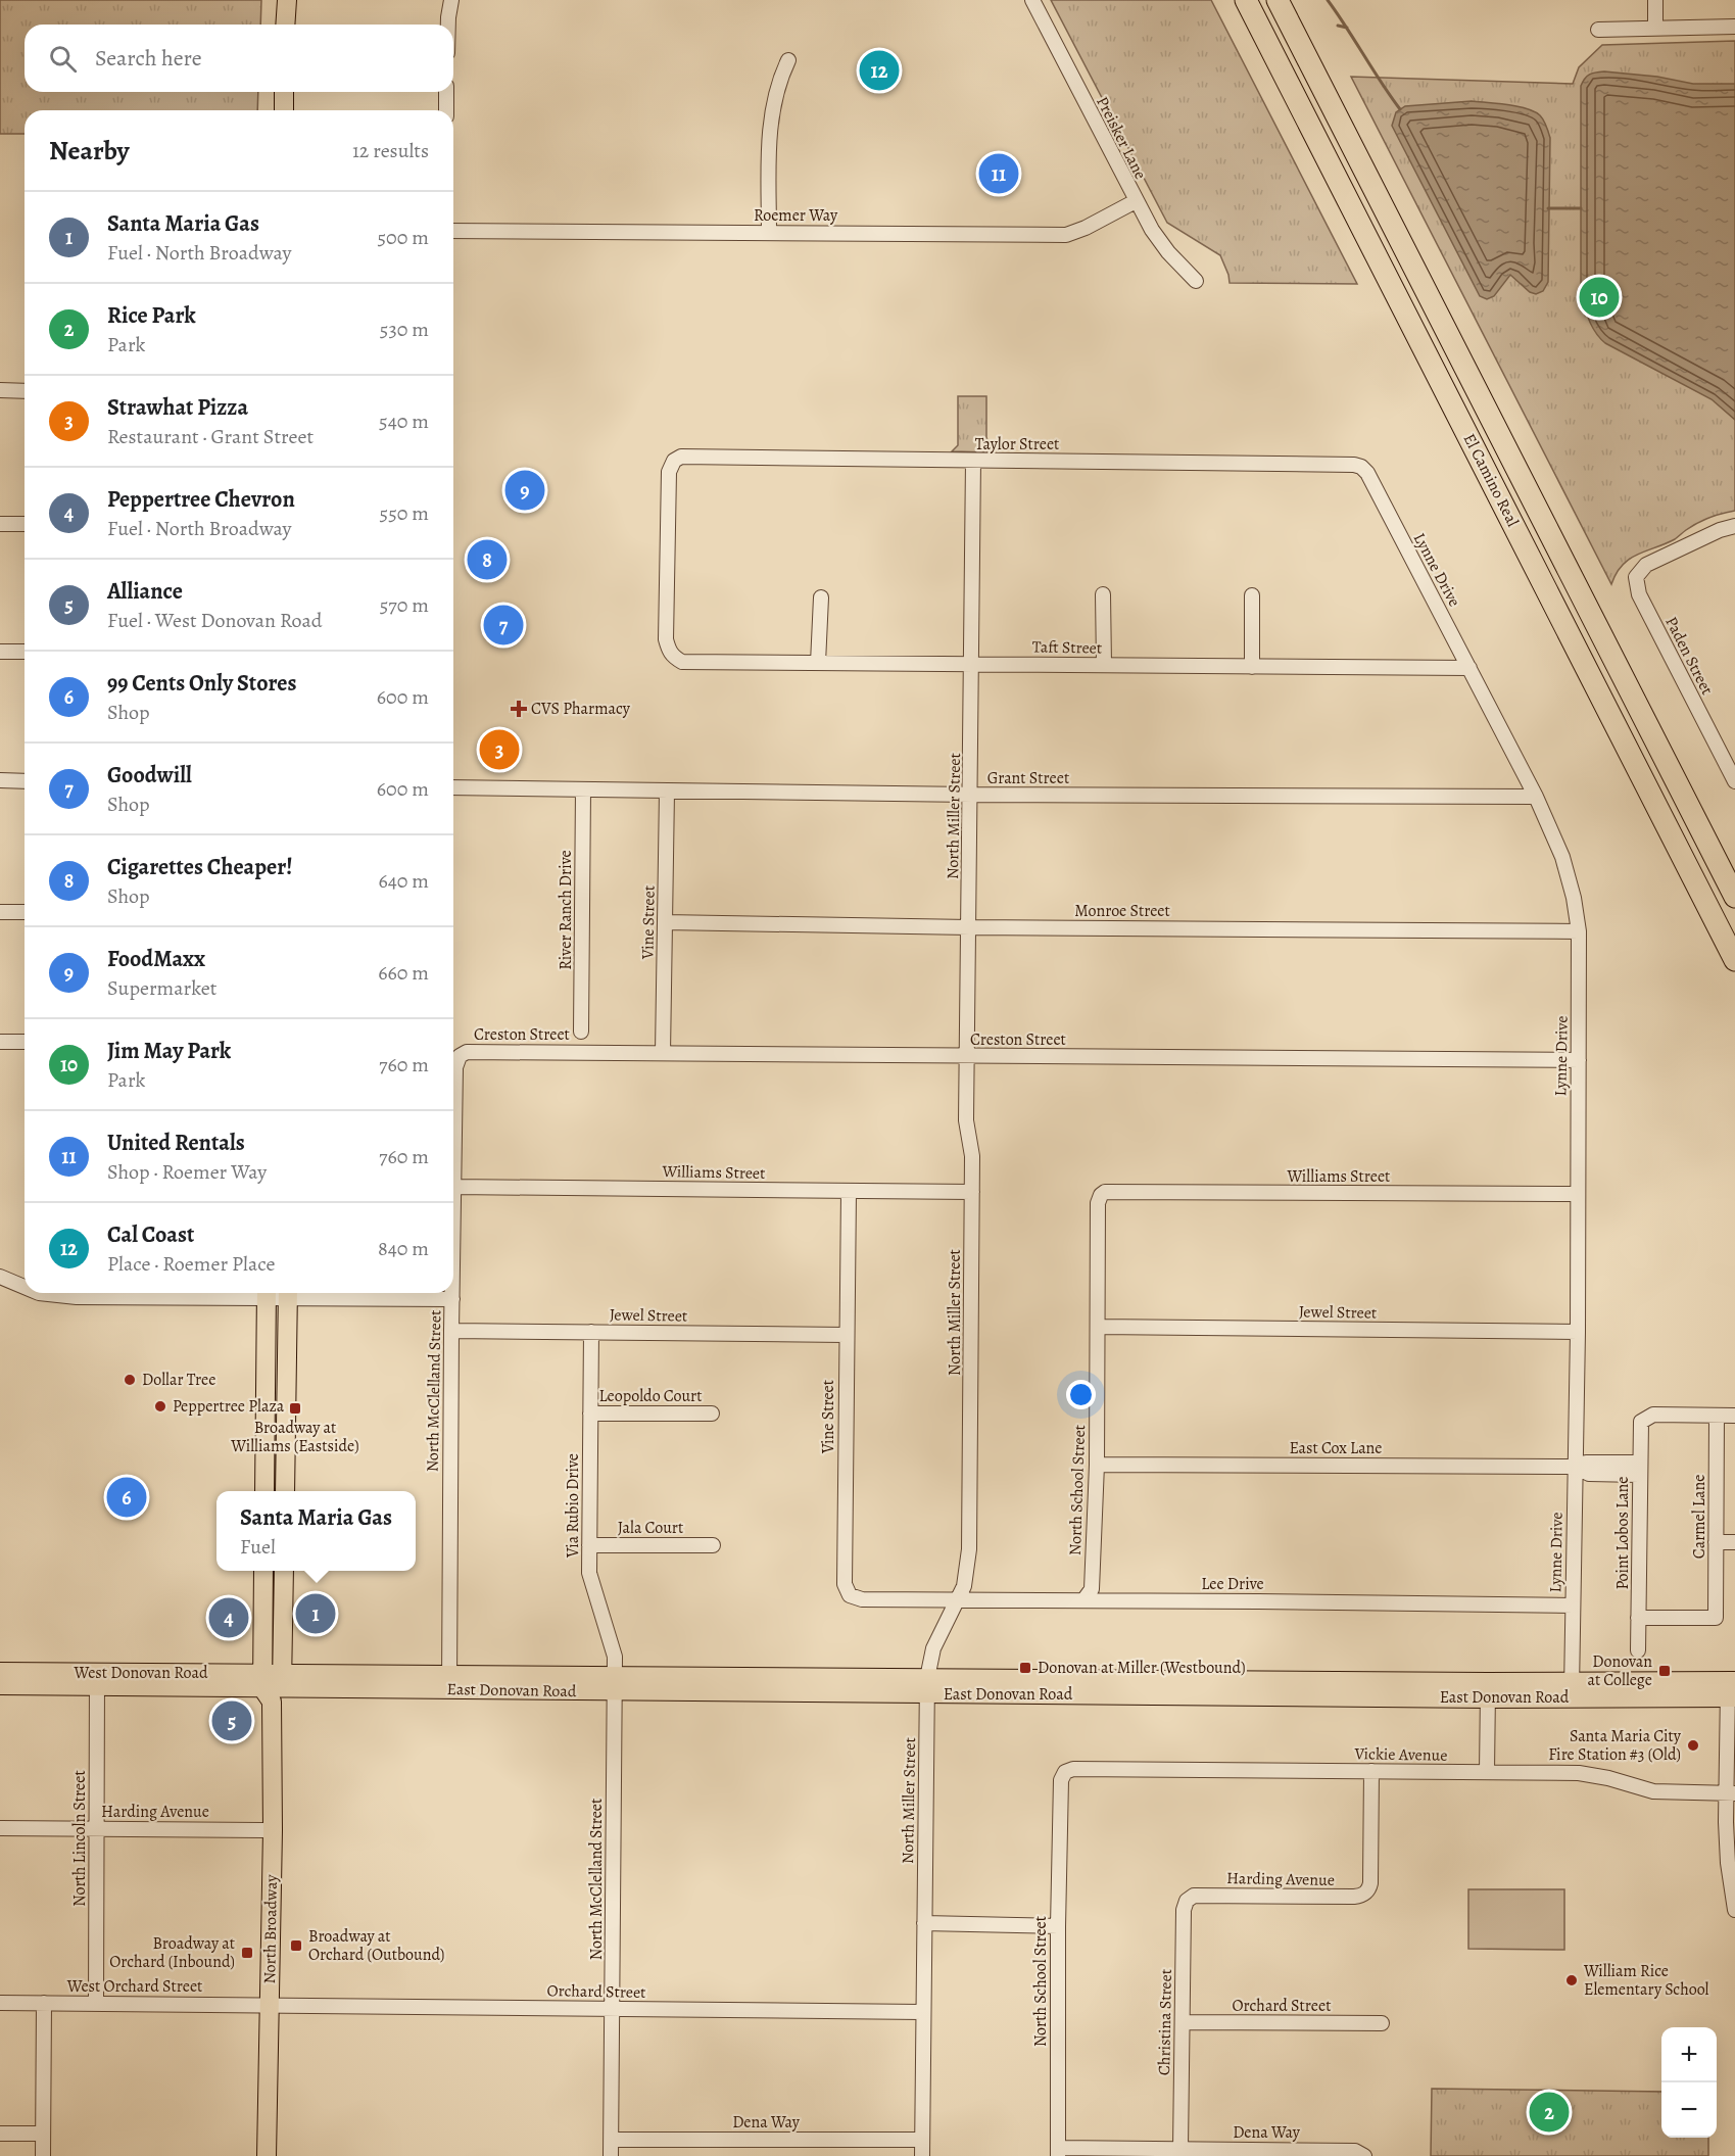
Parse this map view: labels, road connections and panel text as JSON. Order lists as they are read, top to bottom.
{
  "streets": {
    "highway": ["El Camino Real"],
    "main road": ["West Donovan Road", "East Donovan Road", "North Broadway"],
    "street": [
      "Preisker Lane",
      "Roemer Way",
      "Taylor Street",
      "Lynne Drive",
      "Taft Street",
      "Paden Street",
      "Grant Street",
      "North Miller Street",
      "River Ranch Drive",
      "Monroe Street",
      "Vine Street",
      "Creston Street",
      "Williams Street",
      "Jewel Street",
      "North McClelland Street",
      "Leopoldo Court",
      "East Cox Lane",
      "North School Street",
      "Via Rubio Drive",
      "Carmel Lane",
      "Jala Court",
      "Point Lobos Lane",
      "Lee Drive",
      "Vickie Avenue",
      "Harding Avenue",
      "North Lincoln Street",
      "West Orchard Street",
      "Orchard Street",
      "Christina Street",
      "Dena Way"
    ]
  },
  "crossings": [
    ["Preisker Lane", "Roemer Way"],
    ["Taylor Street", "Lynne Drive"],
    ["Taylor Street", "Taft Street"],
    ["Taylor Street", "North Miller Street"],
    ["Lynne Drive", "Taft Street"],
    ["Lynne Drive", "Grant Street"],
    ["Lynne Drive", "Monroe Street"],
    ["Lynne Drive", "Creston Street"],
    ["Lynne Drive", "Williams Street"],
    ["Lynne Drive", "Jewel Street"],
    ["Lynne Drive", "East Cox Lane"],
    ["Lynne Drive", "Lee Drive"],
    ["Lynne Drive", "East Donovan Road"],
    ["Taft Street", "North Miller Street"],
    ["Grant Street", "North Miller Street"],
    ["Grant Street", "River Ranch Drive"],
    ["Grant Street", "Vine Street"],
    ["North Miller Street", "Monroe Street"],
    ["North Miller Street", "Creston Street"],
    ["North Miller Street", "Williams Street"],
    ["North Miller Street", "Lee Drive"],
    ["North Miller Street", "East Donovan Road"],
    ["North Miller Street", "Orchard Street"],
    ["North Miller Street", "Dena Way"],
    ["Monroe Street", "Vine Street"],
    ["Vine Street", "Creston Street"],
    ["Vine Street", "Williams Street"],
    ["Vine Street", "Jewel Street"],
    ["Vine Street", "Lee Drive"],
    ["Creston Street", "North McClelland Street"],
    ["Williams Street", "North McClelland Street"],
    ["Williams Street", "North School Street"],
    ["Jewel Street", "North McClelland Street"],
    ["Jewel Street", "North School Street"],
    ["Jewel Street", "Via Rubio Drive"],
    ["North McClelland Street", "Via Rubio Drive"],
    ["North McClelland Street", "East Donovan Road"],
    ["North McClelland Street", "Orchard Street"],
    ["North McClelland Street", "Dena Way"],
    ["Leopoldo Court", "Via Rubio Drive"],
    ["East Cox Lane", "North School Street"],
    ["East Cox Lane", "Point Lobos Lane"],
    ["North School Street", "Lee Drive"],
    ["North School Street", "Vickie Avenue"],
    ["North School Street", "Dena Way"],
    ["Via Rubio Drive", "Jala Court"],
    ["Via Rubio Drive", "East Donovan Road"],
    ["Carmel Lane", "Point Lobos Lane"],
    ["West Donovan Road", "East Donovan Road"],
    ["West Donovan Road", "North Lincoln Street"],
    ["West Donovan Road", "North Broadway"],
    ["East Donovan Road", "North Broadway"],
    ["Vickie Avenue", "Harding Avenue"],
    ["Harding Avenue", "North Lincoln Street"],
    ["Harding Avenue", "North Broadway"],
    ["Harding Avenue", "Christina Street"],
    ["North Lincoln Street", "West Orchard Street"],
    ["North Broadway", "West Orchard Street"],
    ["North Broadway", "Orchard Street"],
    ["West Orchard Street", "Orchard Street"],
    ["Orchard Street", "Christina Street"],
    ["Christina Street", "Dena Way"]
  ],
  "places": {
    "health": ["CVS Pharmacy"],
    "other": [
      "Dollar Tree",
      "Peppertree Plaza",
      "Santa Maria City Fire Station #3 (Old)",
      "William Rice Elementary School"
    ],
    "transit": [
      "Broadway at Williams (Eastside)",
      "Donovan at Miller (Westbound)",
      "Donovan at College",
      "Broadway at Orchard (Outbound)",
      "Broadway at Orchard (Inbound)"
    ]
  },
  "page": {
    "search": "Search here",
    "pins": [
      "12",
      "11",
      "10",
      "9",
      "8",
      "7",
      "3",
      "6",
      "1",
      "4",
      "5",
      "2"
    ],
    "heading": ["Nearby", "12 results"],
    "list": [
      {
        "mark": "1",
        "name": "Santa Maria Gas",
        "note": "Fuel · North Broadway",
        "value": "500 m"
      },
      {
        "mark": "2",
        "name": "Rice Park",
        "note": "Park",
        "value": "530 m"
      },
      {
        "mark": "3",
        "name": "Strawhat Pizza",
        "note": "Restaurant · Grant Street",
        "value": "540 m"
      },
      {
        "mark": "4",
        "name": "Peppertree Chevron",
        "note": "Fuel · North Broadway",
        "value": "550 m"
      },
      {
        "mark": "5",
        "name": "Alliance",
        "note": "Fuel · West Donovan Road",
        "value": "570 m"
      },
      {
        "mark": "6",
        "name": "99 Cents Only Stores",
        "note": "Shop",
        "value": "600 m"
      },
      {
        "mark": "7",
        "name": "Goodwill",
        "note": "Shop",
        "value": "600 m"
      },
      {
        "mark": "8",
        "name": "Cigarettes Cheaper!",
        "note": "Shop",
        "value": "640 m"
      },
      {
        "mark": "9",
        "name": "FoodMaxx",
        "note": "Supermarket",
        "value": "660 m"
      },
      {
        "mark": "10",
        "name": "Jim May Park",
        "note": "Park",
        "value": "760 m"
      },
      {
        "mark": "11",
        "name": "United Rentals",
        "note": "Shop · Roemer Way",
        "value": "760 m"
      },
      {
        "mark": "12",
        "name": "Cal Coast",
        "note": "Place · Roemer Place",
        "value": "840 m"
      }
    ],
    "popup": ["Santa Maria Gas", "Fuel"],
    "map_buttons": ["+", "−"]
  }
}
